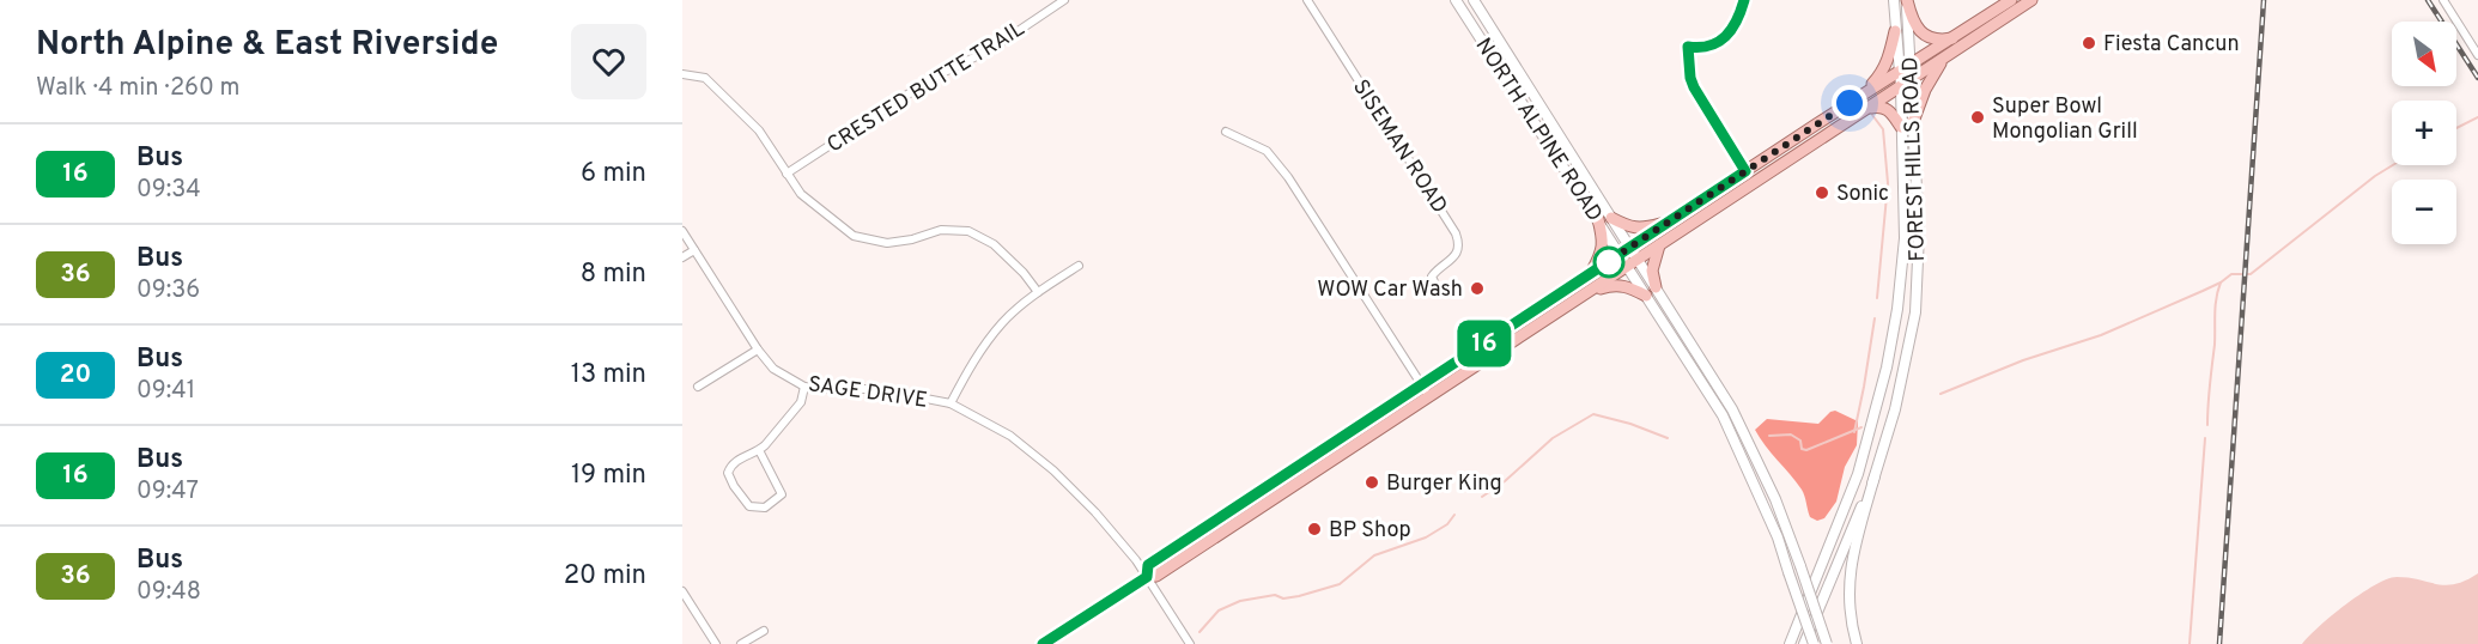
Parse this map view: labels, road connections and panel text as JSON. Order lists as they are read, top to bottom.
{
  "streets": {
    "main road": ["NORTH ALPINE ROAD"],
    "street": [
      "CRESTED BUTTE TRAIL",
      "SISEMAN ROAD",
      "FOREST HILLS ROAD",
      "SAGE DRIVE"
    ]
  },
  "places": [
    "Fiesta Cancun",
    "Super Bowl Mongolian Grill",
    "Sonic",
    "WOW Car Wash",
    "Burger King",
    "BP Shop"
  ],
  "lines": ["bus line 16"],
  "north": "bottom right",
  "page": {
    "heading": ["North Alpine & East Riverside", "Walk · 4 min · 260 m"],
    "on_map": "16",
    "map_buttons": ["+", "−"],
    "list": [
      {
        "mark": "16",
        "name": "Bus",
        "note": "09:34",
        "value": "6 min"
      },
      {
        "mark": "36",
        "name": "Bus",
        "note": "09:36",
        "value": "8 min"
      },
      {
        "mark": "20",
        "name": "Bus",
        "note": "09:41",
        "value": "13 min"
      },
      {
        "mark": "16",
        "name": "Bus",
        "note": "09:47",
        "value": "19 min"
      },
      {
        "mark": "36",
        "name": "Bus",
        "note": "09:48",
        "value": "20 min"
      }
    ]
  }
}
